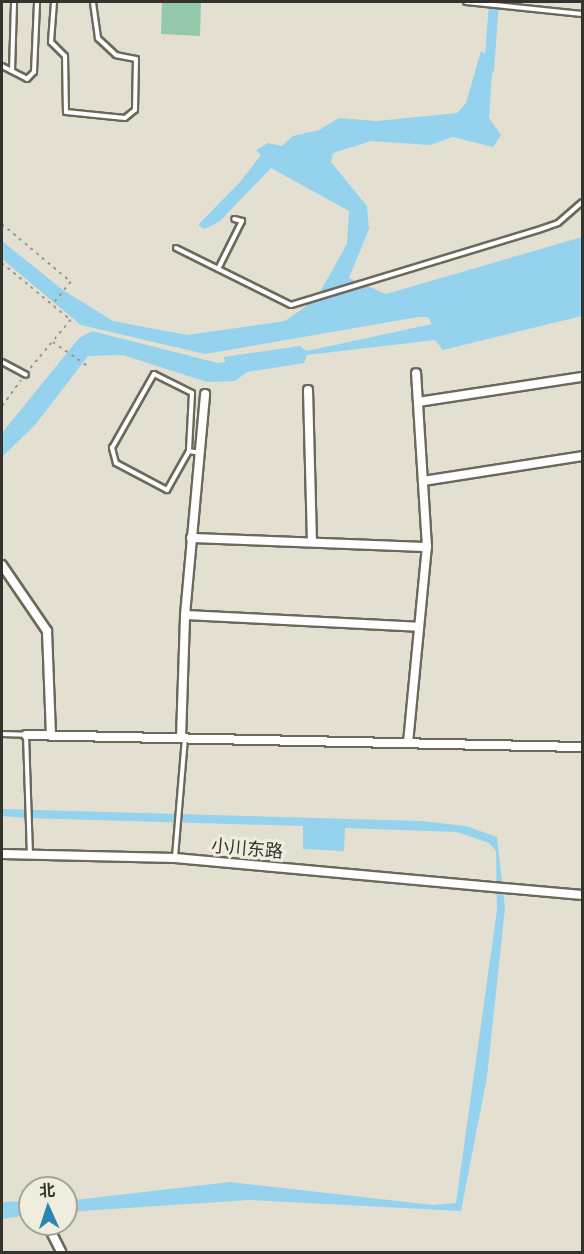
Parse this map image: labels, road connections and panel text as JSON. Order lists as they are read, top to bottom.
{
  "streets": {
    "street": ["小川东路"]
  },
  "north": "top"
}
